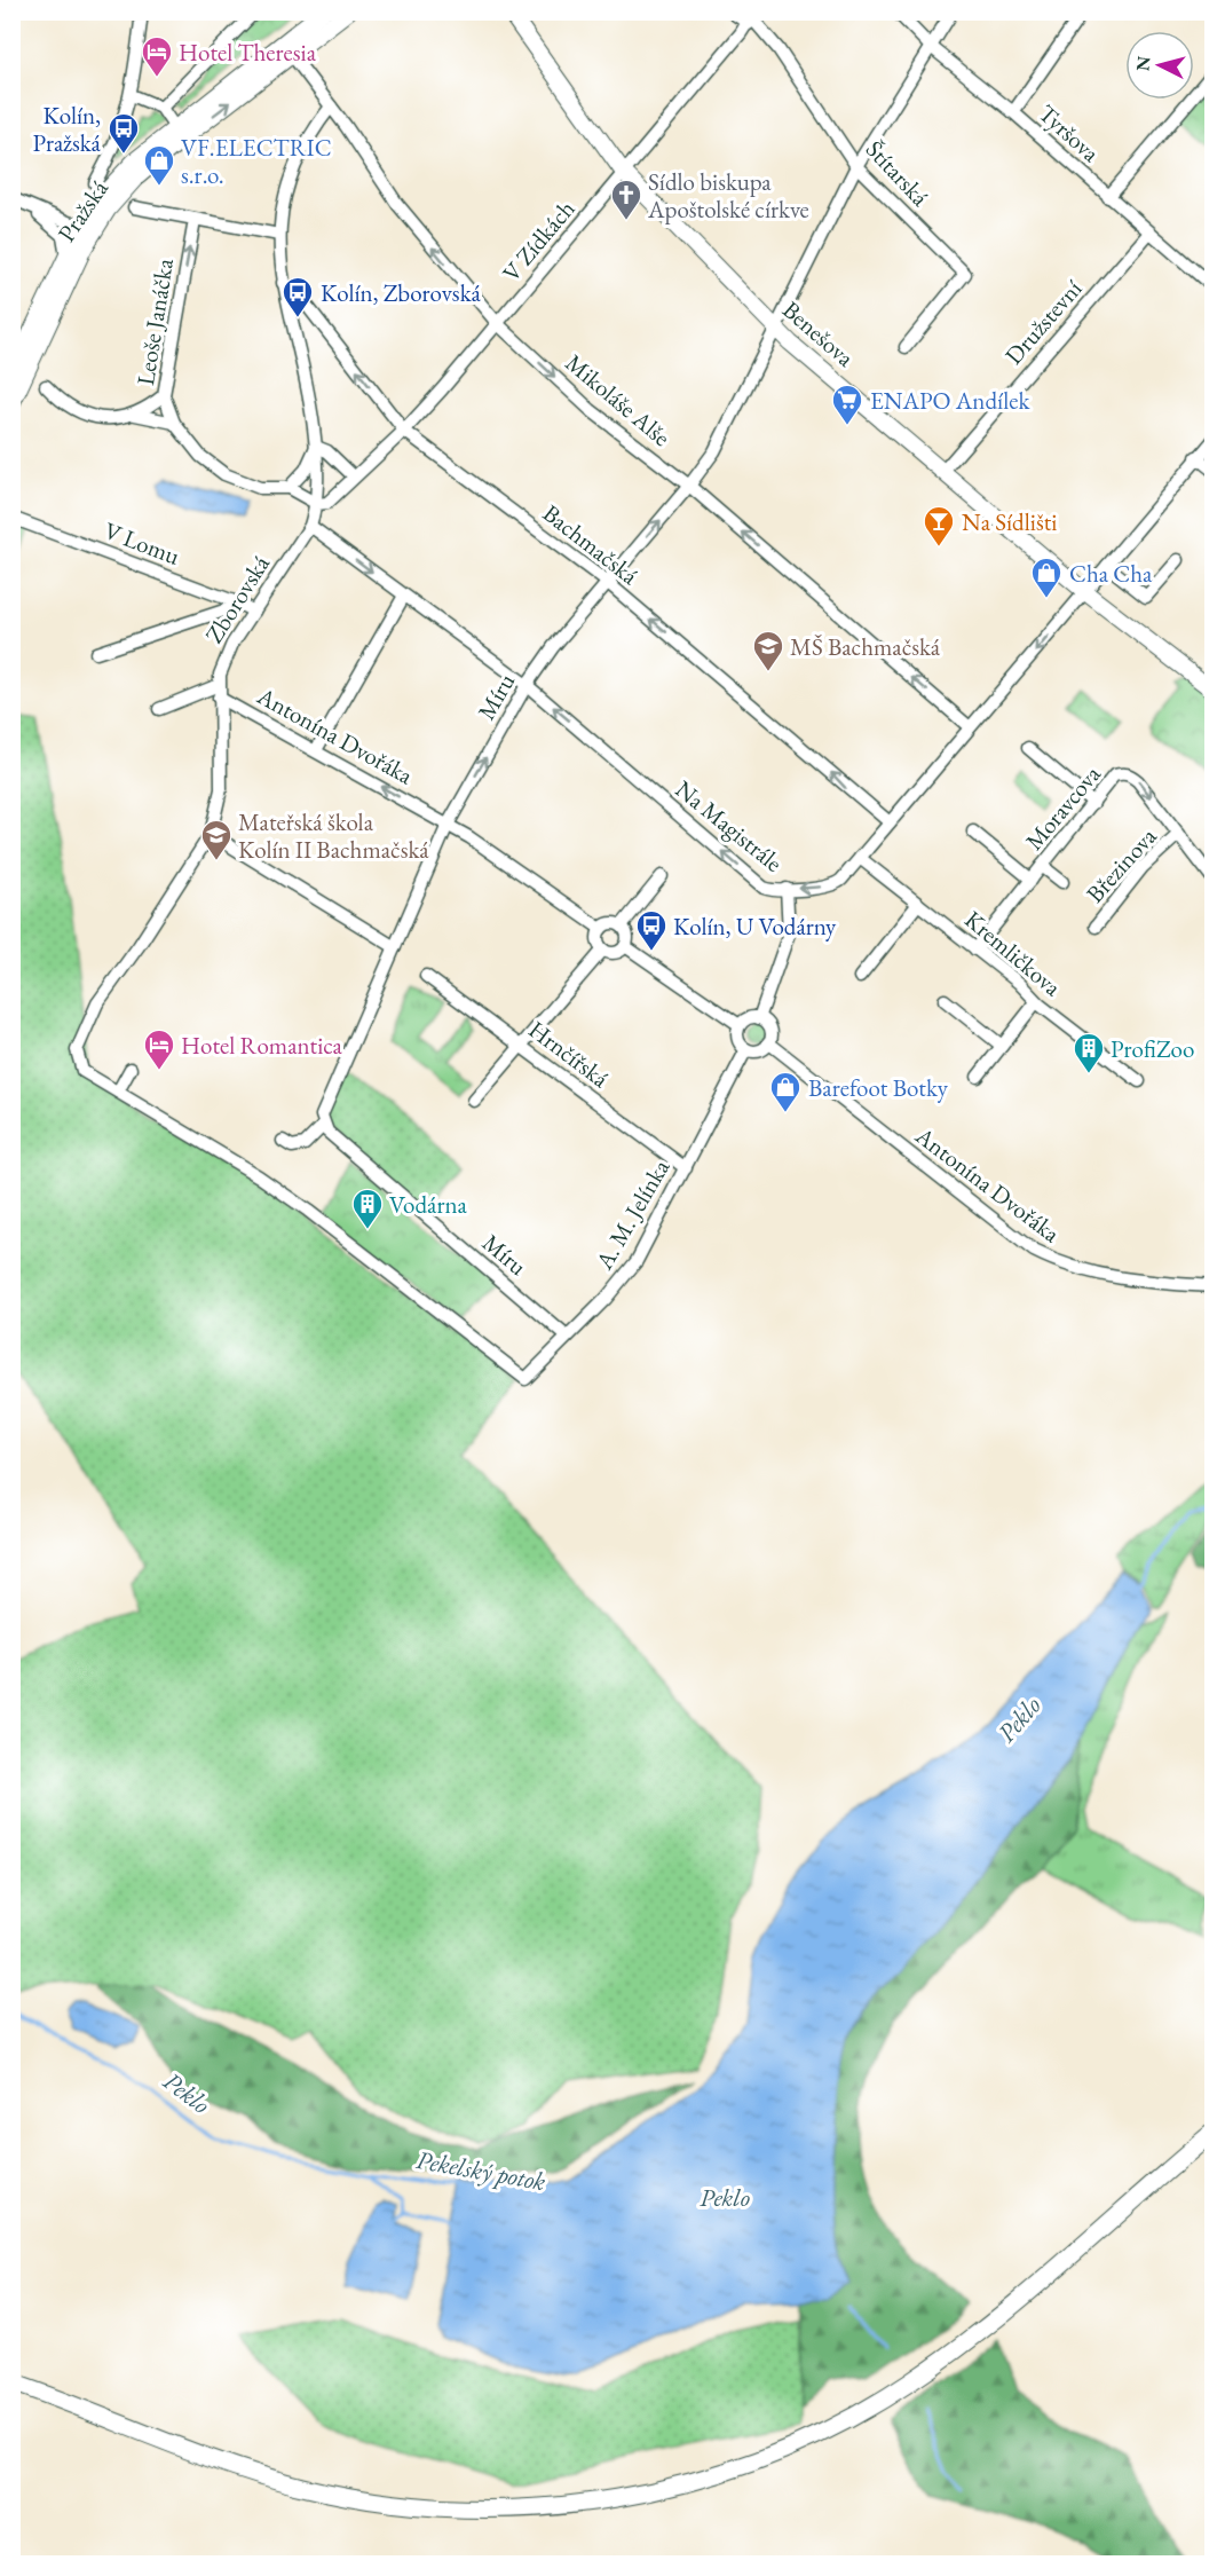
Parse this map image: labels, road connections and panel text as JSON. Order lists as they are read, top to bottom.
{
  "streets": {
    "street": [
      "Tyršova",
      "Štítarská",
      "Pražská",
      "V Zídkách",
      "Leoše Janáčka",
      "Družstevní",
      "Benešova",
      "Mikoláše Alše",
      "V Lomu",
      "Bachmačská",
      "Zborovská",
      "Míru",
      "Antonína Dvořáka",
      "Moravcova",
      "Na Magistrále",
      "Březinova",
      "Kremličkova",
      "Hrnčířská",
      "A. M. Jelínka"
    ]
  },
  "crossings": [
    ["Tyršova", "Družstevní"],
    ["Tyršova", "Míru"],
    ["Štítarská", "V Zídkách"],
    ["Štítarská", "Míru"],
    ["Pražská", "Mikoláše Alše"],
    ["V Zídkách", "Leoše Janáčka"],
    ["V Zídkách", "Benešova"],
    ["V Zídkách", "Mikoláše Alše"],
    ["V Zídkách", "Bachmačská"],
    ["V Zídkách", "Zborovská"],
    ["Leoše Janáčka", "Zborovská"],
    ["Družstevní", "Benešova"],
    ["Benešova", "Míru"],
    ["Benešova", "Na Magistrále"],
    ["Mikoláše Alše", "Zborovská"],
    ["Mikoláše Alše", "Míru"],
    ["Mikoláše Alše", "Na Magistrále"],
    ["V Lomu", "Zborovská"],
    ["Bachmačská", "Zborovská"],
    ["Bachmačská", "Míru"],
    ["Bachmačská", "Na Magistrále"],
    ["Zborovská", "Antonína Dvořáka"],
    ["Zborovská", "Na Magistrále"],
    ["Zborovská", "A. M. Jelínka"],
    ["Míru", "Antonína Dvořáka"],
    ["Míru", "Na Magistrále"],
    ["Míru", "A. M. Jelínka"],
    ["Antonína Dvořáka", "A. M. Jelínka"],
    ["Moravcova", "Březinova"],
    ["Moravcova", "Kremličkova"],
    ["Na Magistrále", "Kremličkova"],
    ["Hrnčířská", "A. M. Jelínka"]
  ],
  "one_way": ["Leoše Janáčka", "Bachmačská"],
  "water": ["Peklo", "Pekelský potok"],
  "places": {
    "hotel": ["Hotel Theresia", "Hotel Romantica"],
    "bus stop": ["Kolín, Pražská", "Kolín, Zborovská", "Kolín, U Vodárny"],
    "shop": ["VF.ELECTRIC s.r.o.", "Cha Cha", "Barefoot Botky"],
    "church": ["Sídlo biskupa Apoštolské církve"],
    "supermarket": ["ENAPO Andílek"],
    "bar": ["Na Sídlišti"],
    "school or university": ["MŠ Bachmačská", "Mateřská škola Kolín II Bachmačská"],
    "building": ["ProfiZoo", "Vodárna"]
  },
  "north": "left"
}
